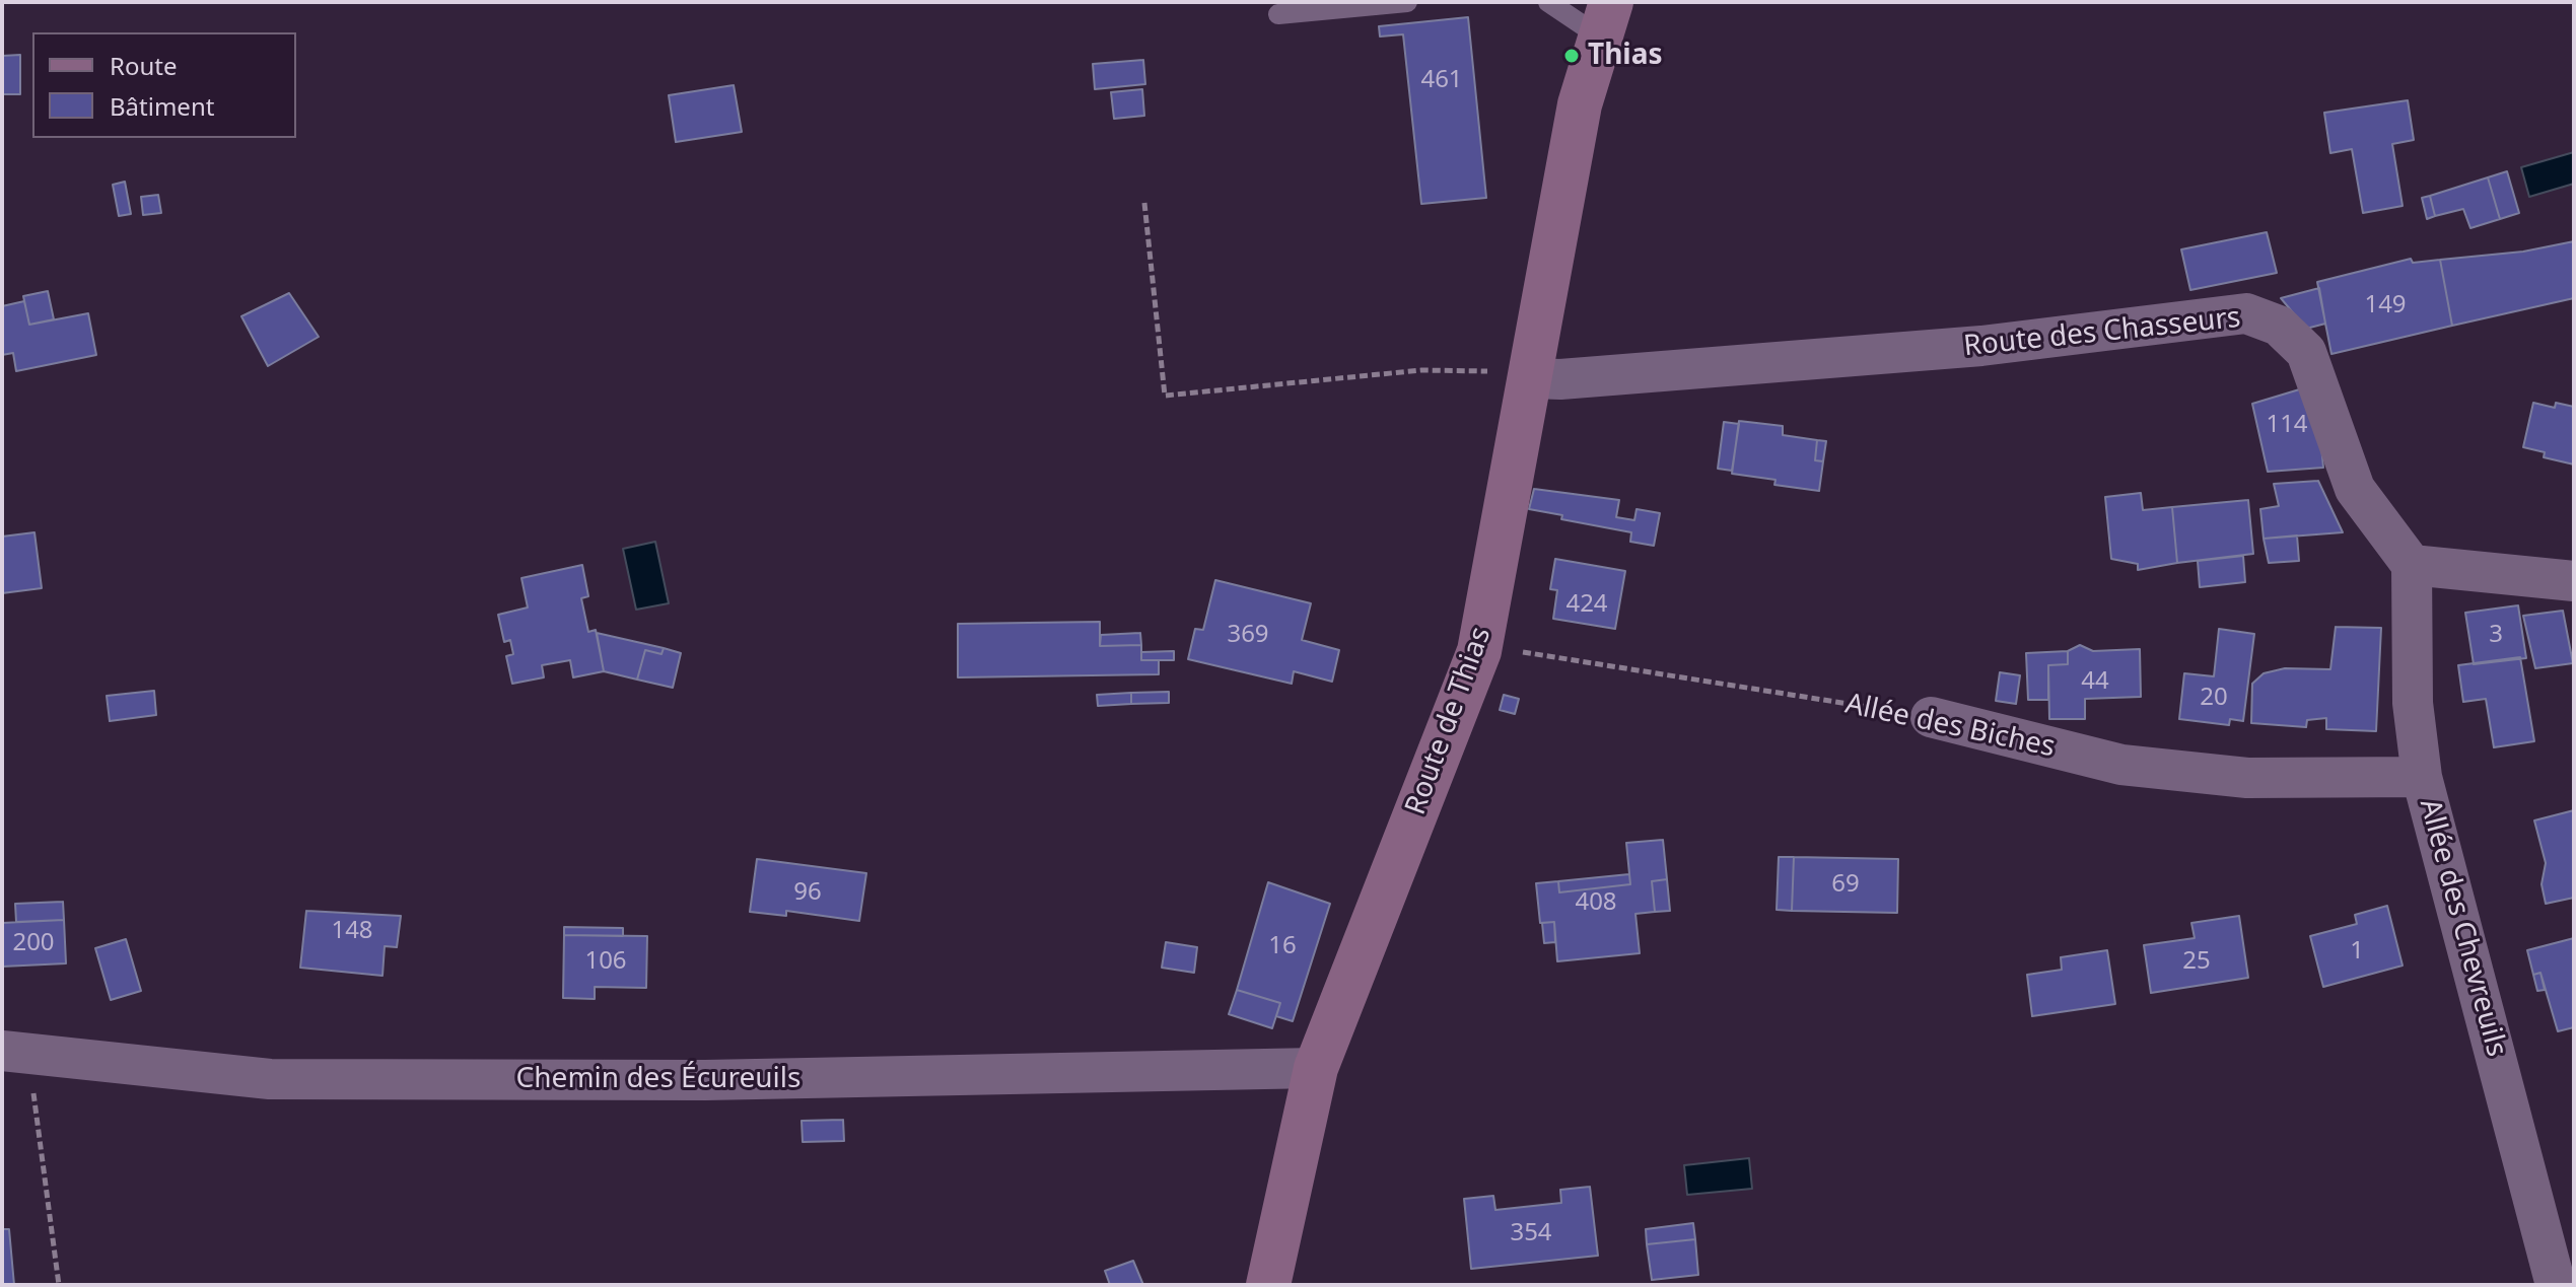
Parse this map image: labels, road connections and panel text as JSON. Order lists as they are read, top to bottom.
{
  "streets": {
    "street": [
      "Route des Chasseurs",
      "Route de Thias",
      "Allée des Biches",
      "Allée des Chevreuils",
      "Chemin des Écureuils"
    ]
  },
  "crossings": [
    ["Route des Chasseurs", "Route de Thias"],
    ["Route des Chasseurs", "Allée des Chevreuils"],
    ["Route de Thias", "Allée des Biches"],
    ["Route de Thias", "Chemin des Écureuils"],
    ["Allée des Biches", "Allée des Chevreuils"]
  ],
  "places": ["Thias"],
  "house_numbers": [
    "461",
    "149",
    "114",
    "424",
    "369",
    "3",
    "44",
    "20",
    "69",
    "96",
    "408",
    "148",
    "200",
    "16",
    "1",
    "106",
    "25",
    "354"
  ],
  "legend": ["Route", "Bâtiment"]
}
